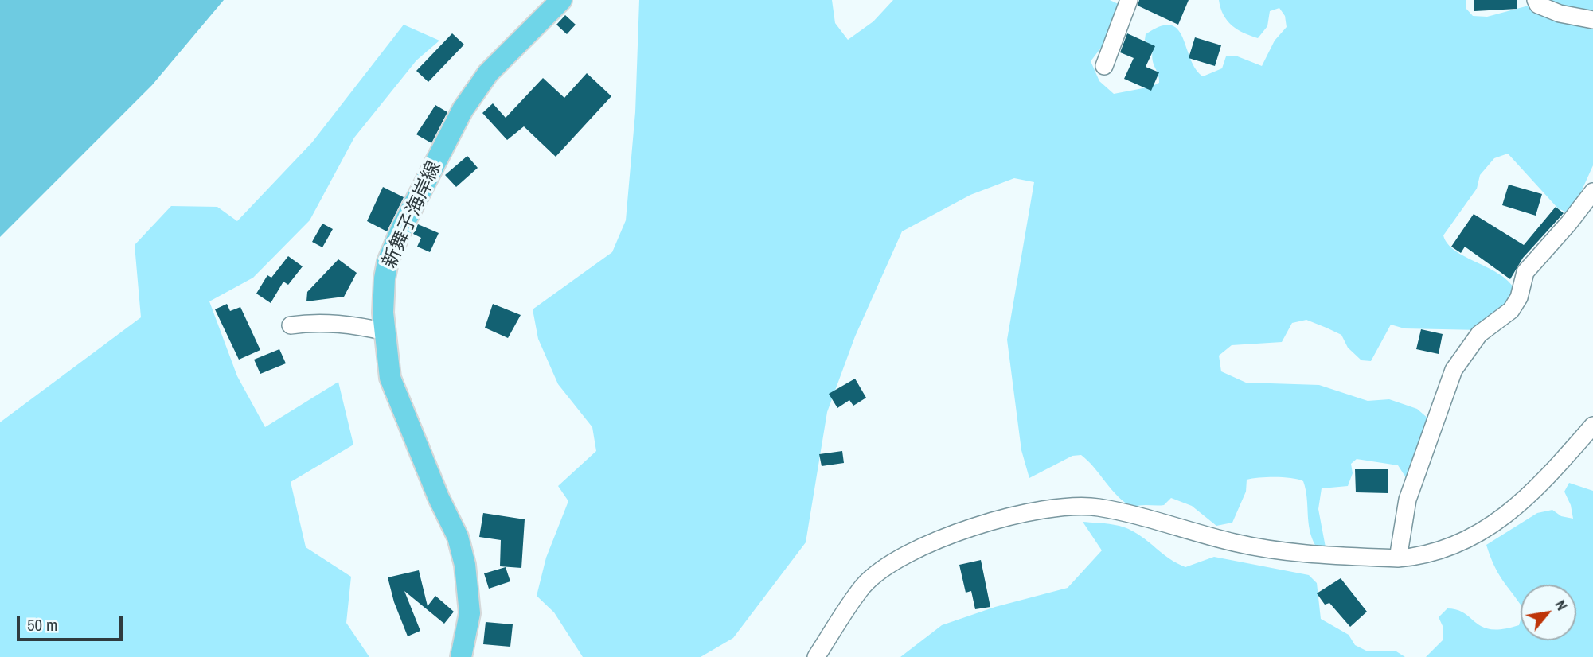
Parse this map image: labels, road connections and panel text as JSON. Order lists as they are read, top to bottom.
{
  "streets": {
    "main road": ["新舞子海岸線"]
  },
  "scale_bar": "50 m",
  "north": "top right"
}
